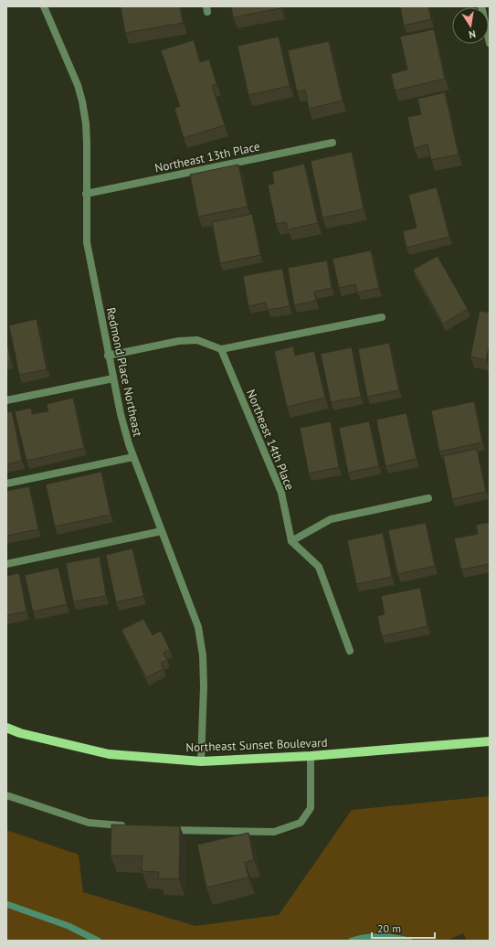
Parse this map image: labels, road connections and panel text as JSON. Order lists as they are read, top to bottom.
{
  "streets": {
    "main road": ["Northeast Sunset Boulevard"],
    "street": ["Northeast 13th Place", "Redmond Place Northeast", "Northeast 14th Place"]
  },
  "crossings": [
    ["Northeast 13th Place", "Redmond Place Northeast"],
    ["Redmond Place Northeast", "Northeast Sunset Boulevard"]
  ],
  "scale_bar": "20 m",
  "north": "bottom"
}
